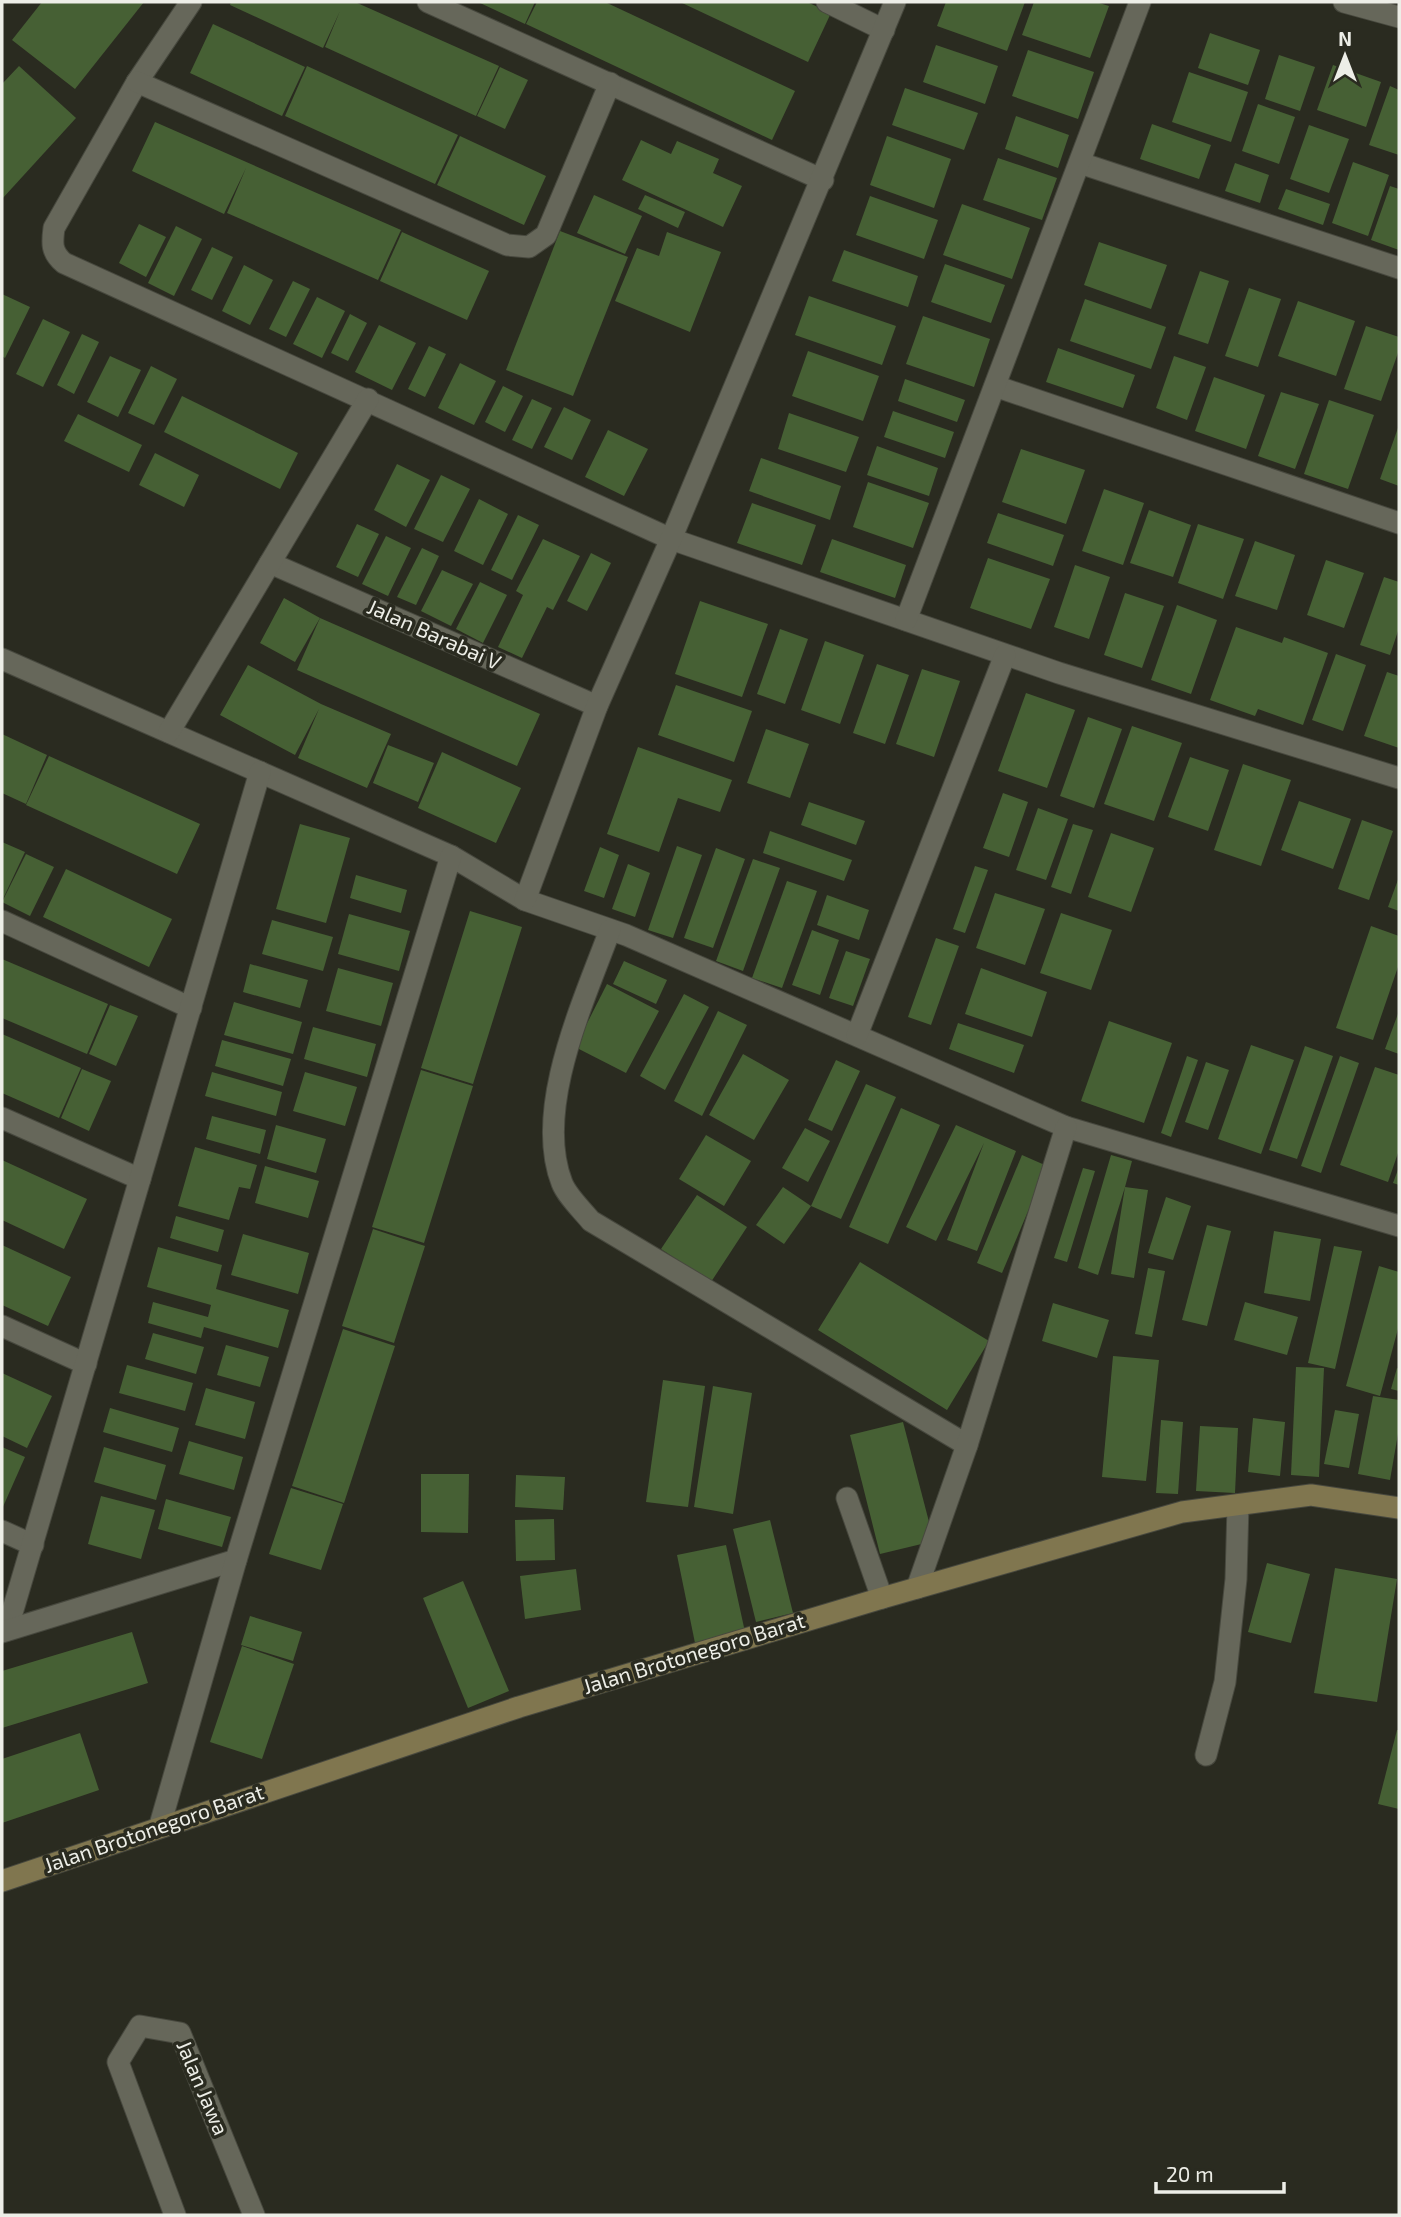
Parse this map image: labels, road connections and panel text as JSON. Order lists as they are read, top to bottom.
{
  "streets": {
    "main road": ["Jalan Brotonegoro Barat"],
    "street": ["Jalan Barabai V", "Jalan Jawa"]
  },
  "scale_bar": "20 m",
  "north": "top"
}
